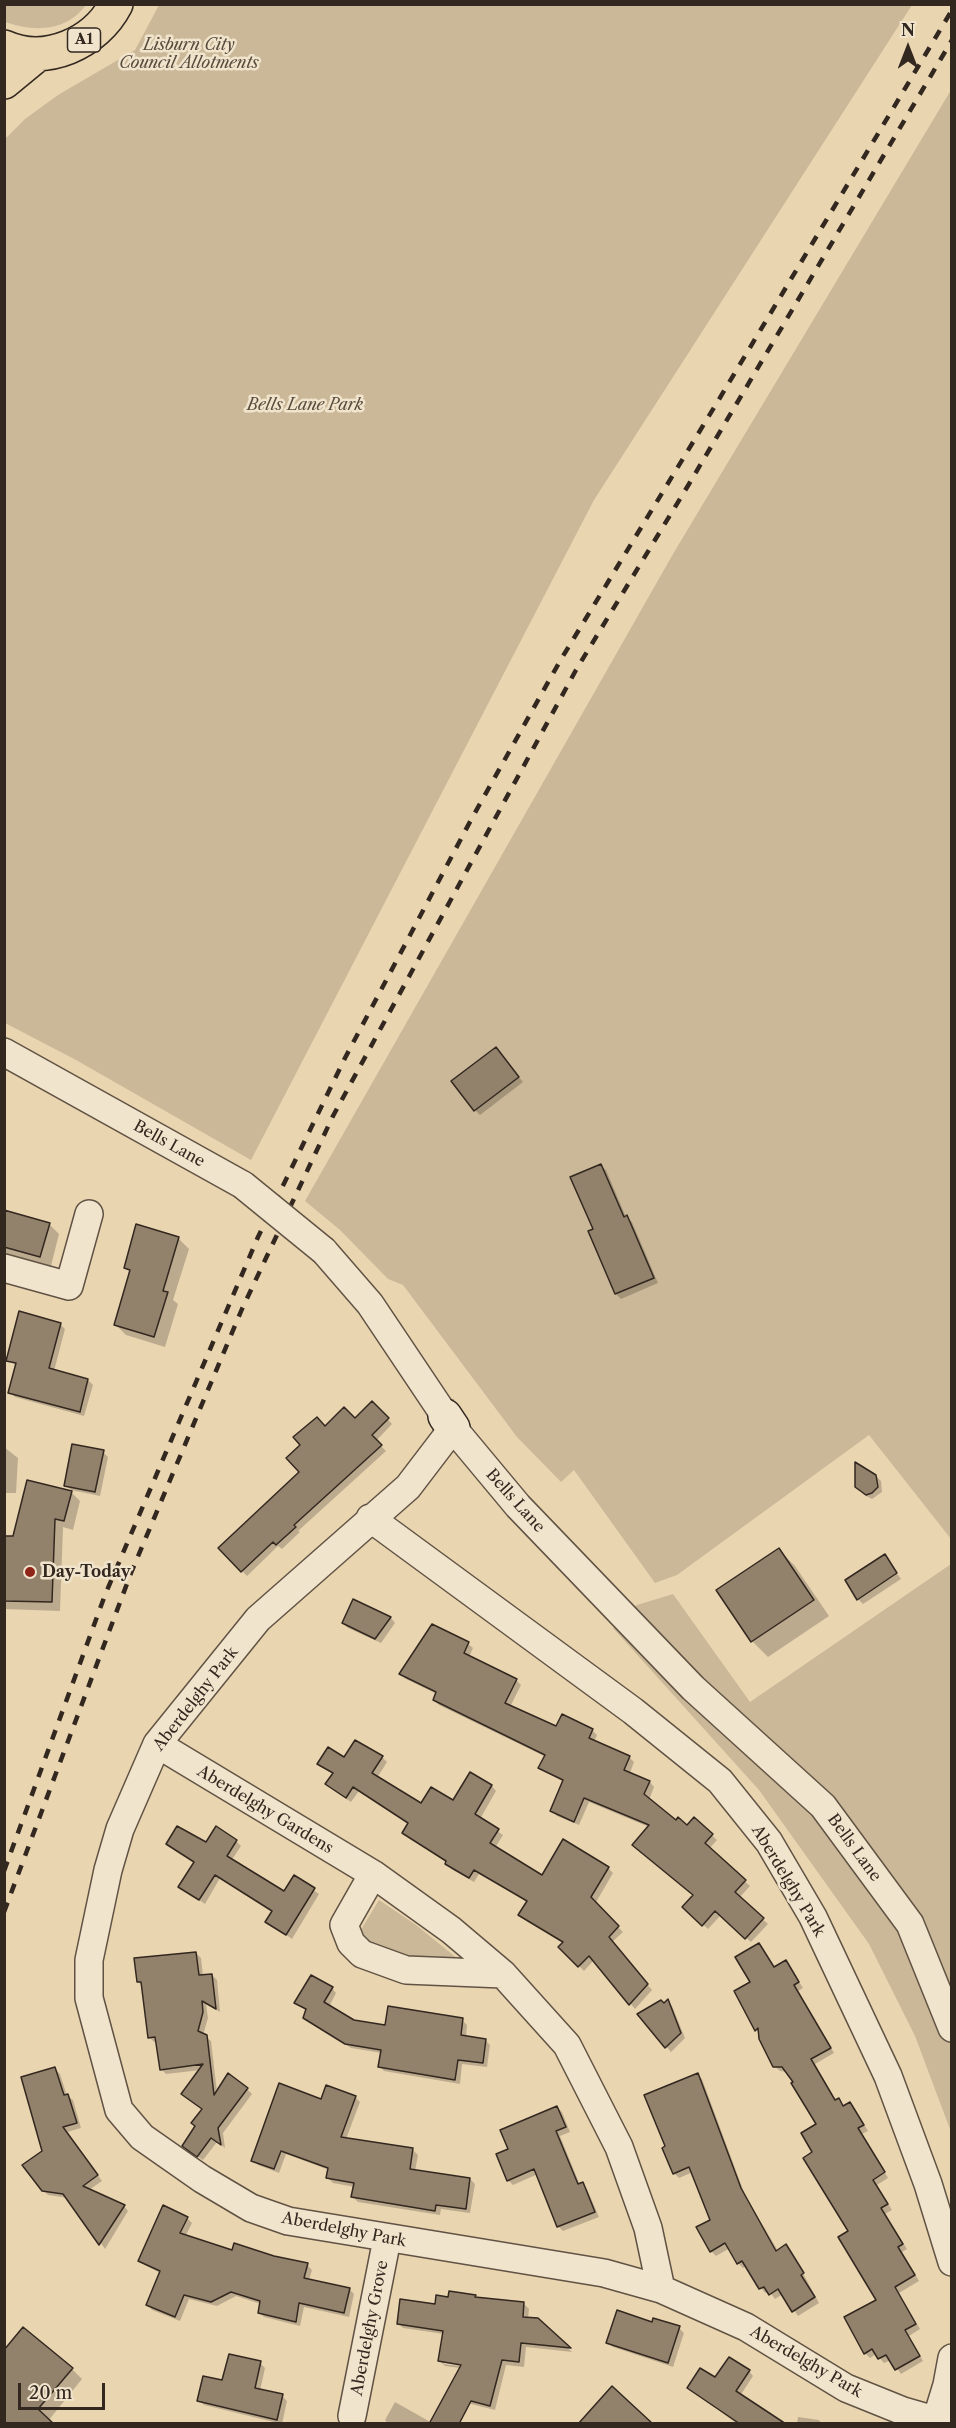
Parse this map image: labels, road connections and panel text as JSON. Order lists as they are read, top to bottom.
{
  "streets": {
    "highway": ["A1"],
    "street": [
      "Bells Lane",
      "Aberdelghy Park",
      "Aberdelghy Gardens",
      "Aberdelghy Grove"
    ]
  },
  "crossings": [
    ["Bells Lane", "Aberdelghy Park"],
    ["Aberdelghy Park", "Aberdelghy Gardens"],
    ["Aberdelghy Park", "Aberdelghy Grove"]
  ],
  "parks": ["Lisburn City Council Allotments", "Bells Lane Park"],
  "places": ["Day-Today"],
  "scale_bar": "20 m",
  "north": "top"
}
